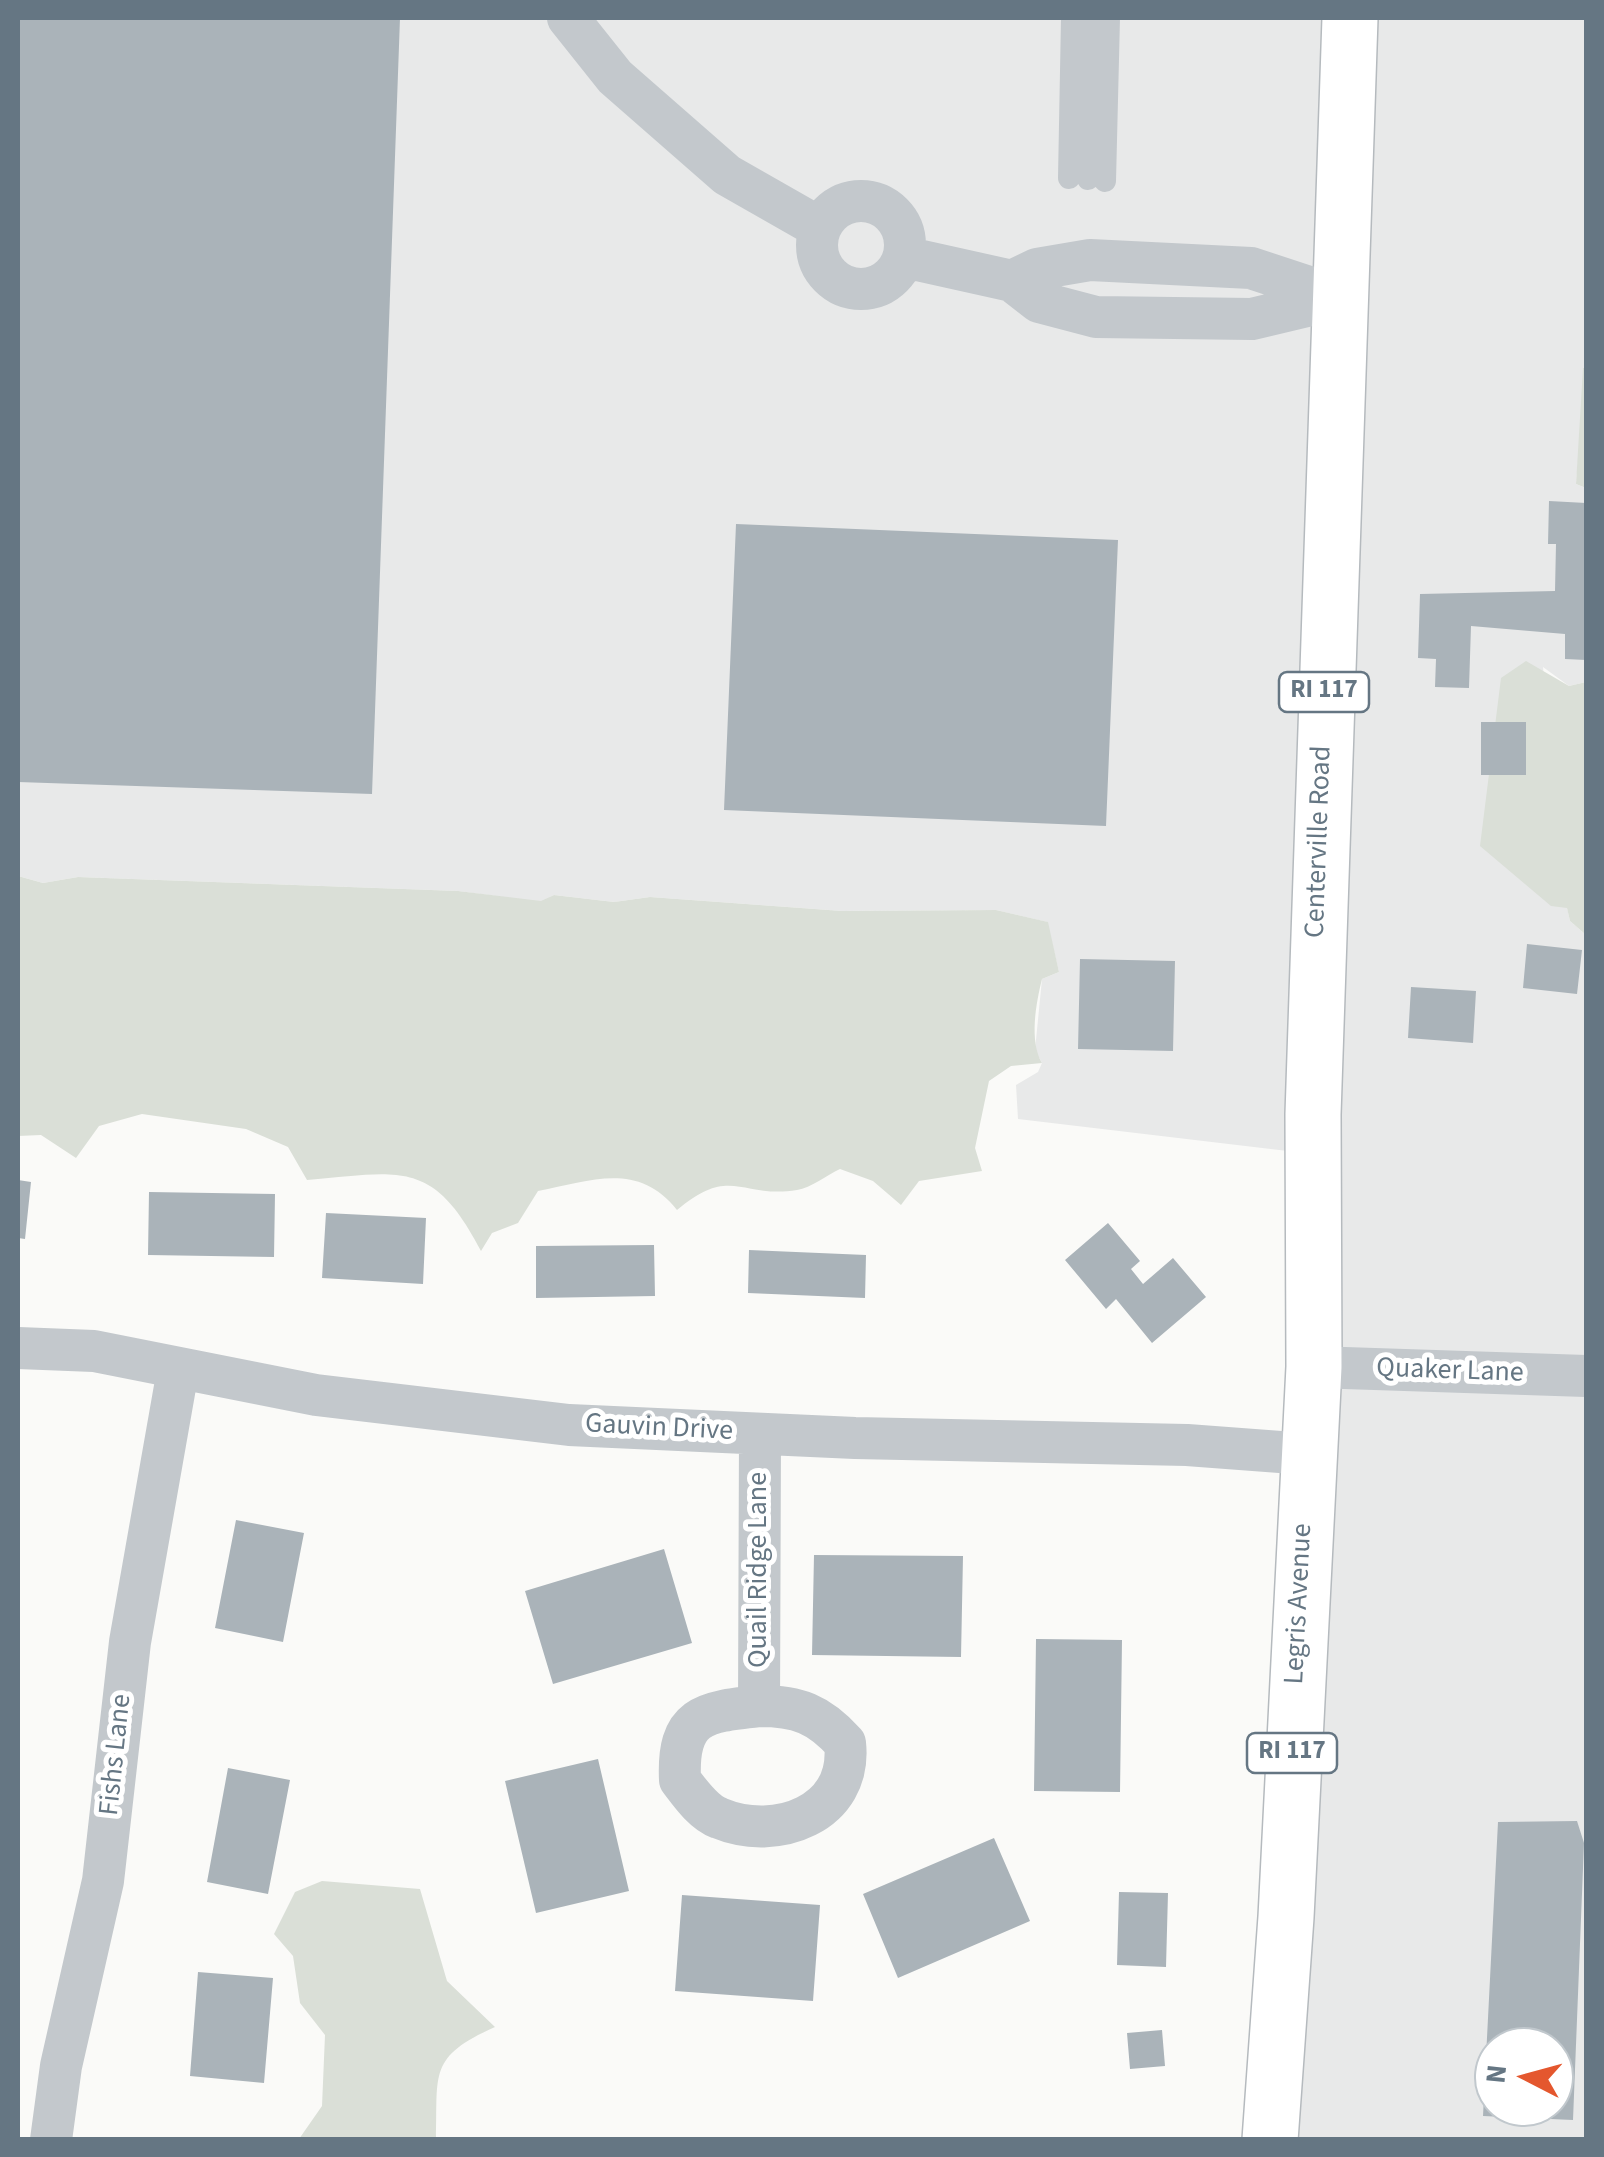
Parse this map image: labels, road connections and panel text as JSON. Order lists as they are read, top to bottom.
{
  "streets": {
    "main road": ["RI 117", "Centerville Road", "Legris Avenue"],
    "street": [
      "Quaker Lane",
      "Gauvin Drive",
      "Quail Ridge Lane",
      "Fishs Lane"
    ]
  },
  "crossings": [
    ["Centerville Road", "Quaker Lane"],
    ["Centerville Road", "Legris Avenue"],
    ["Quaker Lane", "Legris Avenue"],
    ["Gauvin Drive", "Quail Ridge Lane"],
    ["Gauvin Drive", "Legris Avenue"],
    ["Gauvin Drive", "Fishs Lane"]
  ],
  "north": "left"
}
